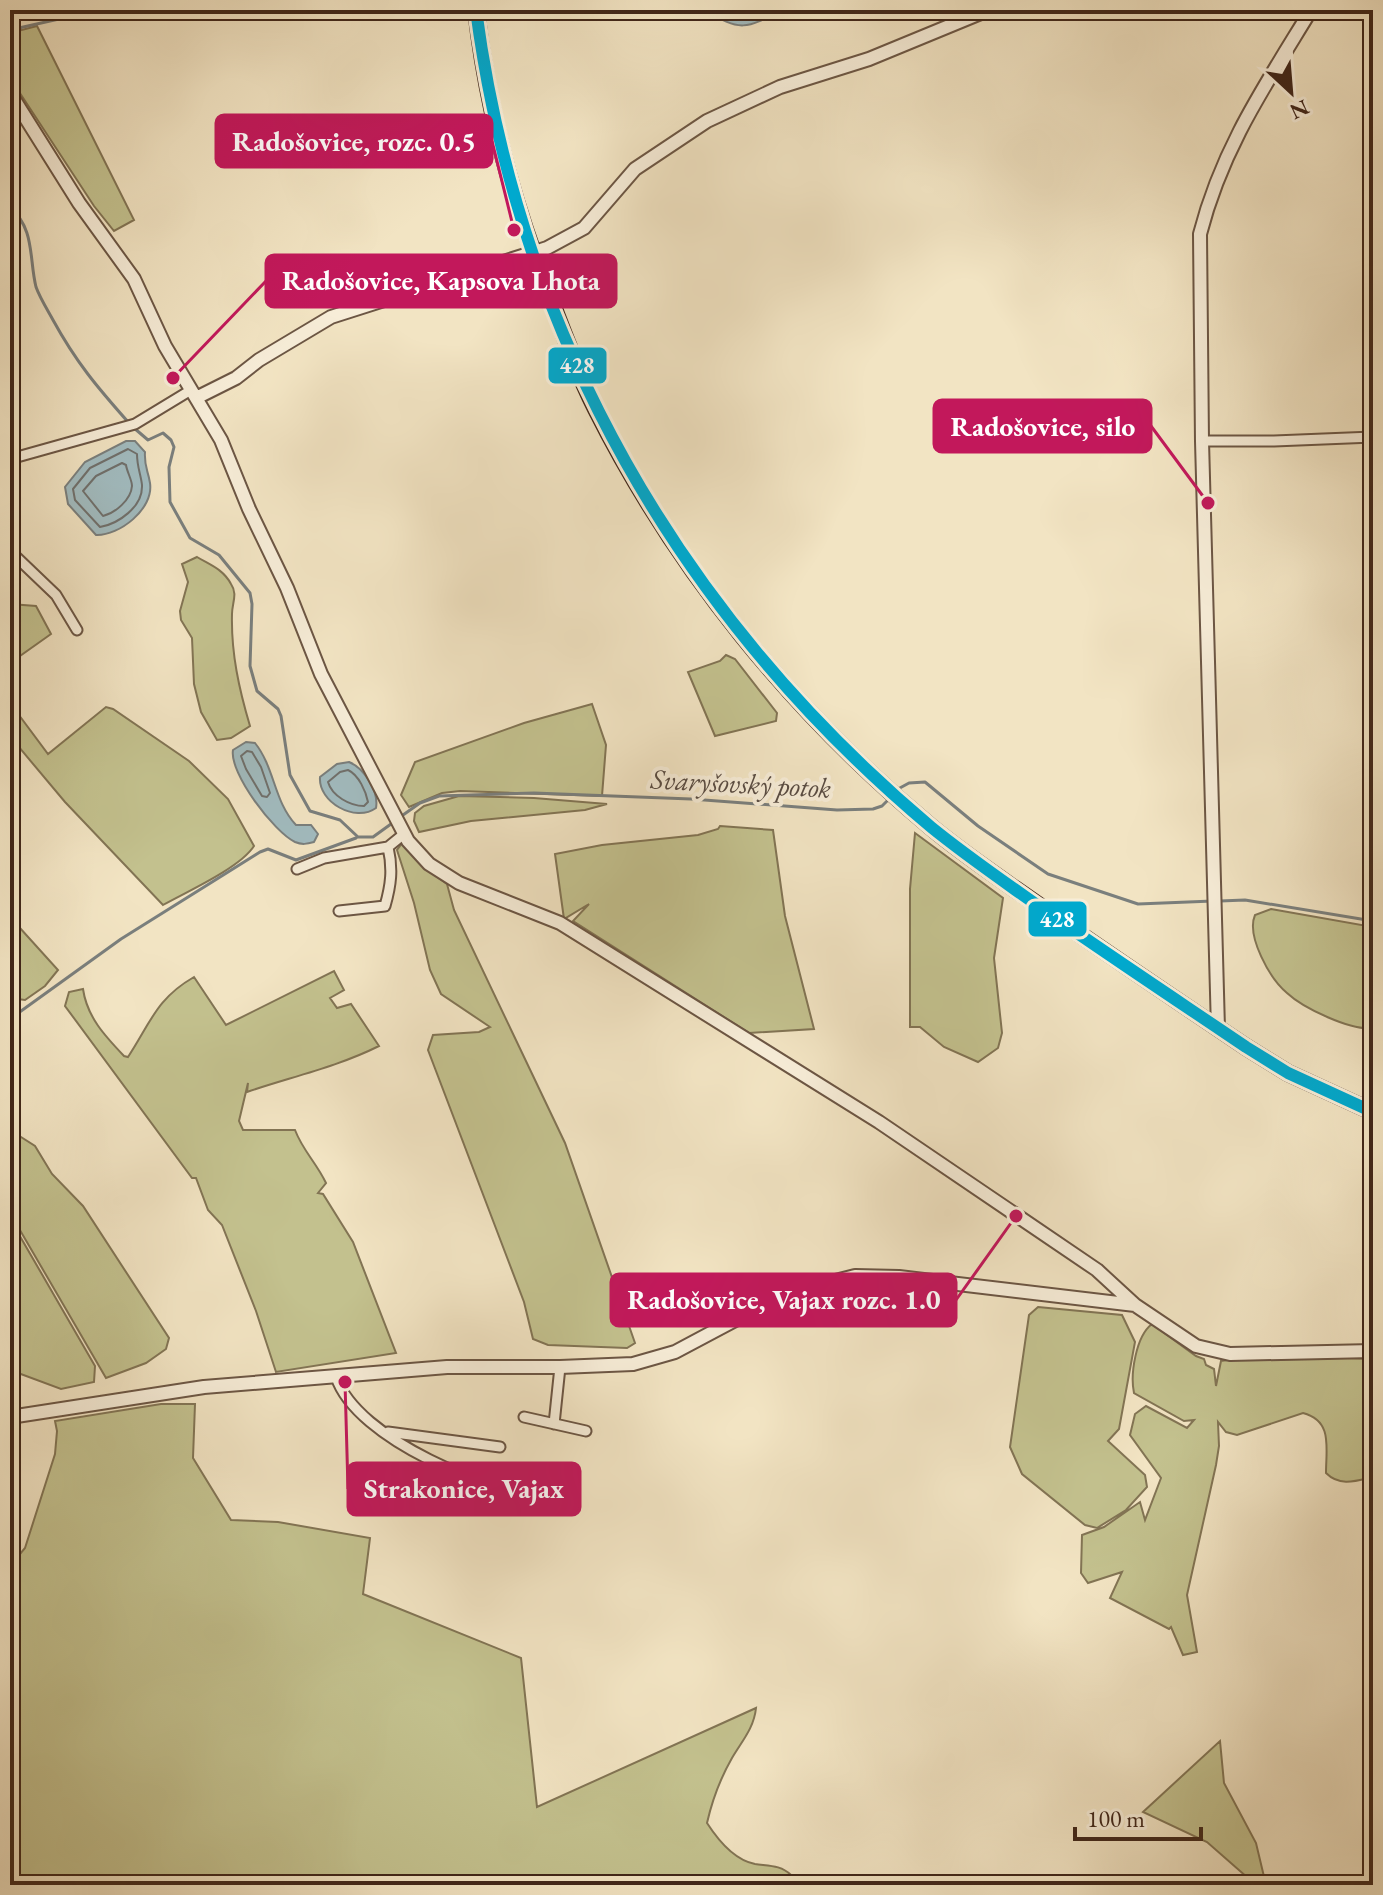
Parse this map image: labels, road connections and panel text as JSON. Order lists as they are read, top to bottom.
{
  "water": ["Svaryšovský potok"],
  "places": [
    "Radošovice, rozc. 0.5",
    "Radošovice, Kapsova Lhota",
    "Radošovice, silo",
    "Radošovice, Vajax rozc. 1.0",
    "Strakonice, Vajax"
  ],
  "lines": ["transit line 428"],
  "scale_bar": "100 m",
  "north": "bottom right"
}
